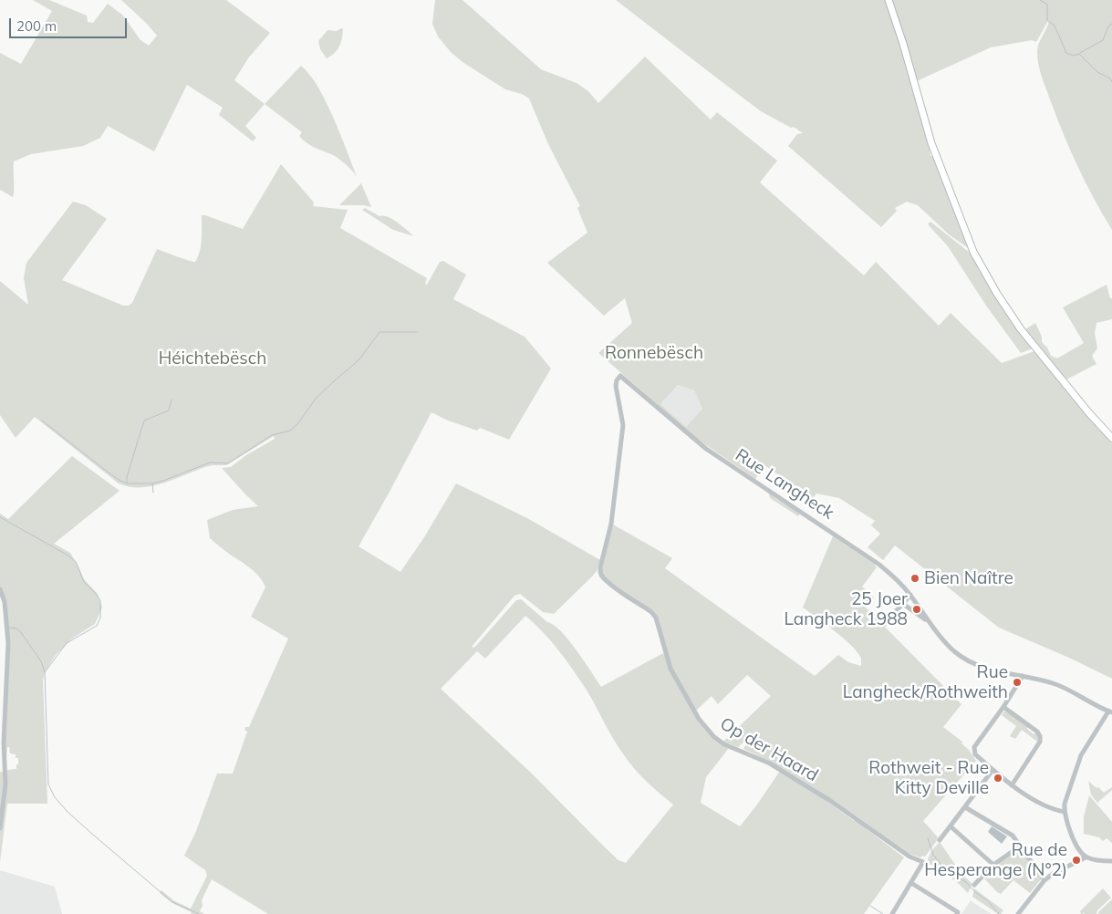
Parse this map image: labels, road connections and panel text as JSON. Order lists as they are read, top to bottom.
{
  "streets": {
    "street": ["Rue Langheck", "Op der Haard"]
  },
  "crossings": [
    ["Rue Langheck", "Op der Haard"]
  ],
  "parks": ["Ronnebësch", "Héichtebësch"],
  "places": [
    "Bien Naître",
    "25 Joer Langheck 1988",
    "Rue Langheck/Rothweith",
    "Rothweit - Rue Kitty Deville",
    "Rue de Hesperange (N°2)"
  ],
  "scale_bar": "200 m"
}
